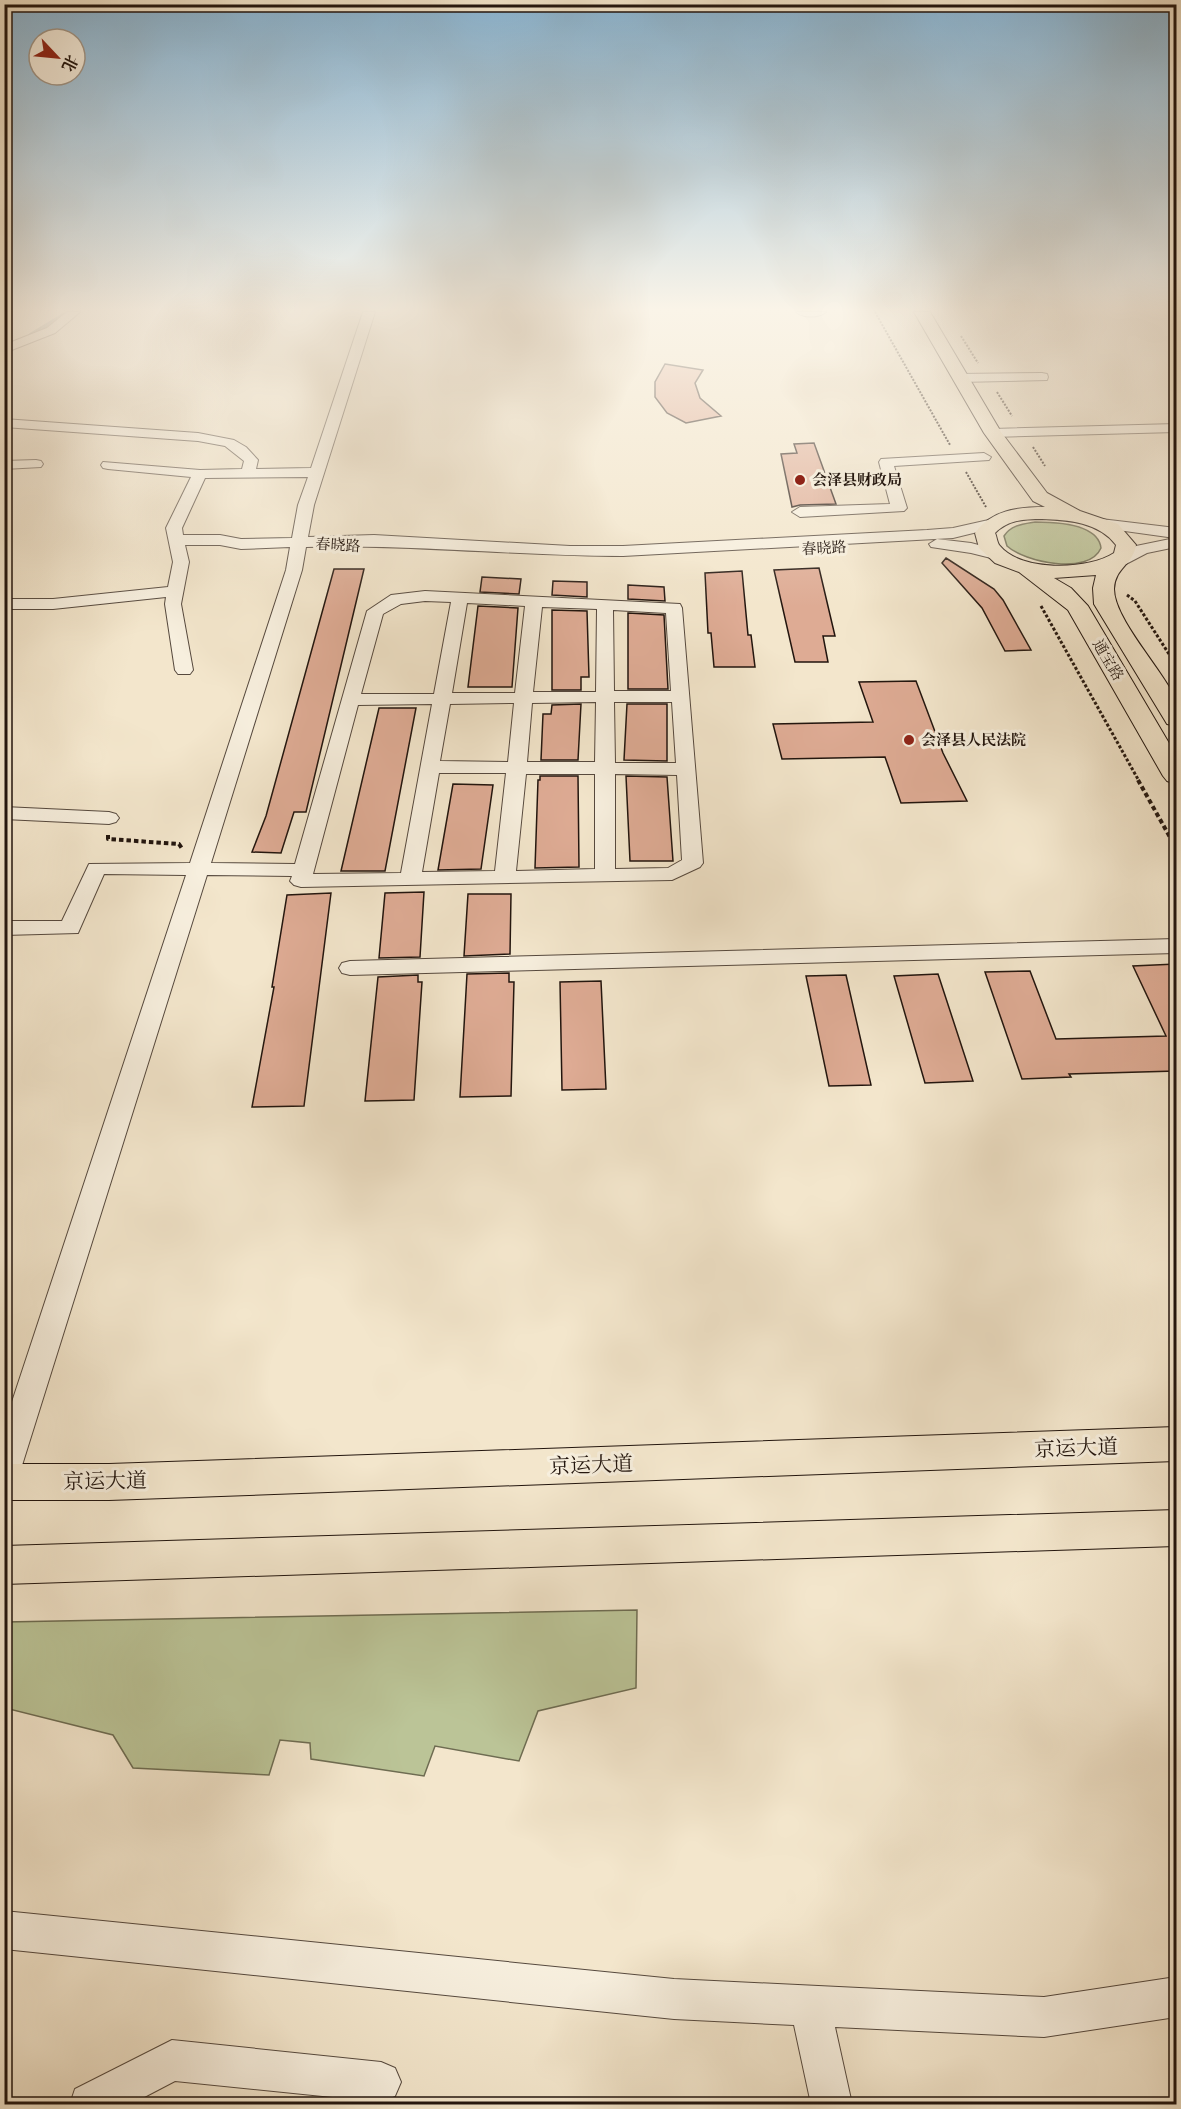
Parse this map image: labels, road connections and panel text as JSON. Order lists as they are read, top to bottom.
{
  "streets": {
    "main road": ["通宝路", "京运大道"],
    "street": ["春晓路"]
  },
  "crossings": [
    ["春晓路", "通宝路"]
  ],
  "places": ["会泽县财政局", "会泽县人民法院"],
  "north": "bottom right"
}
